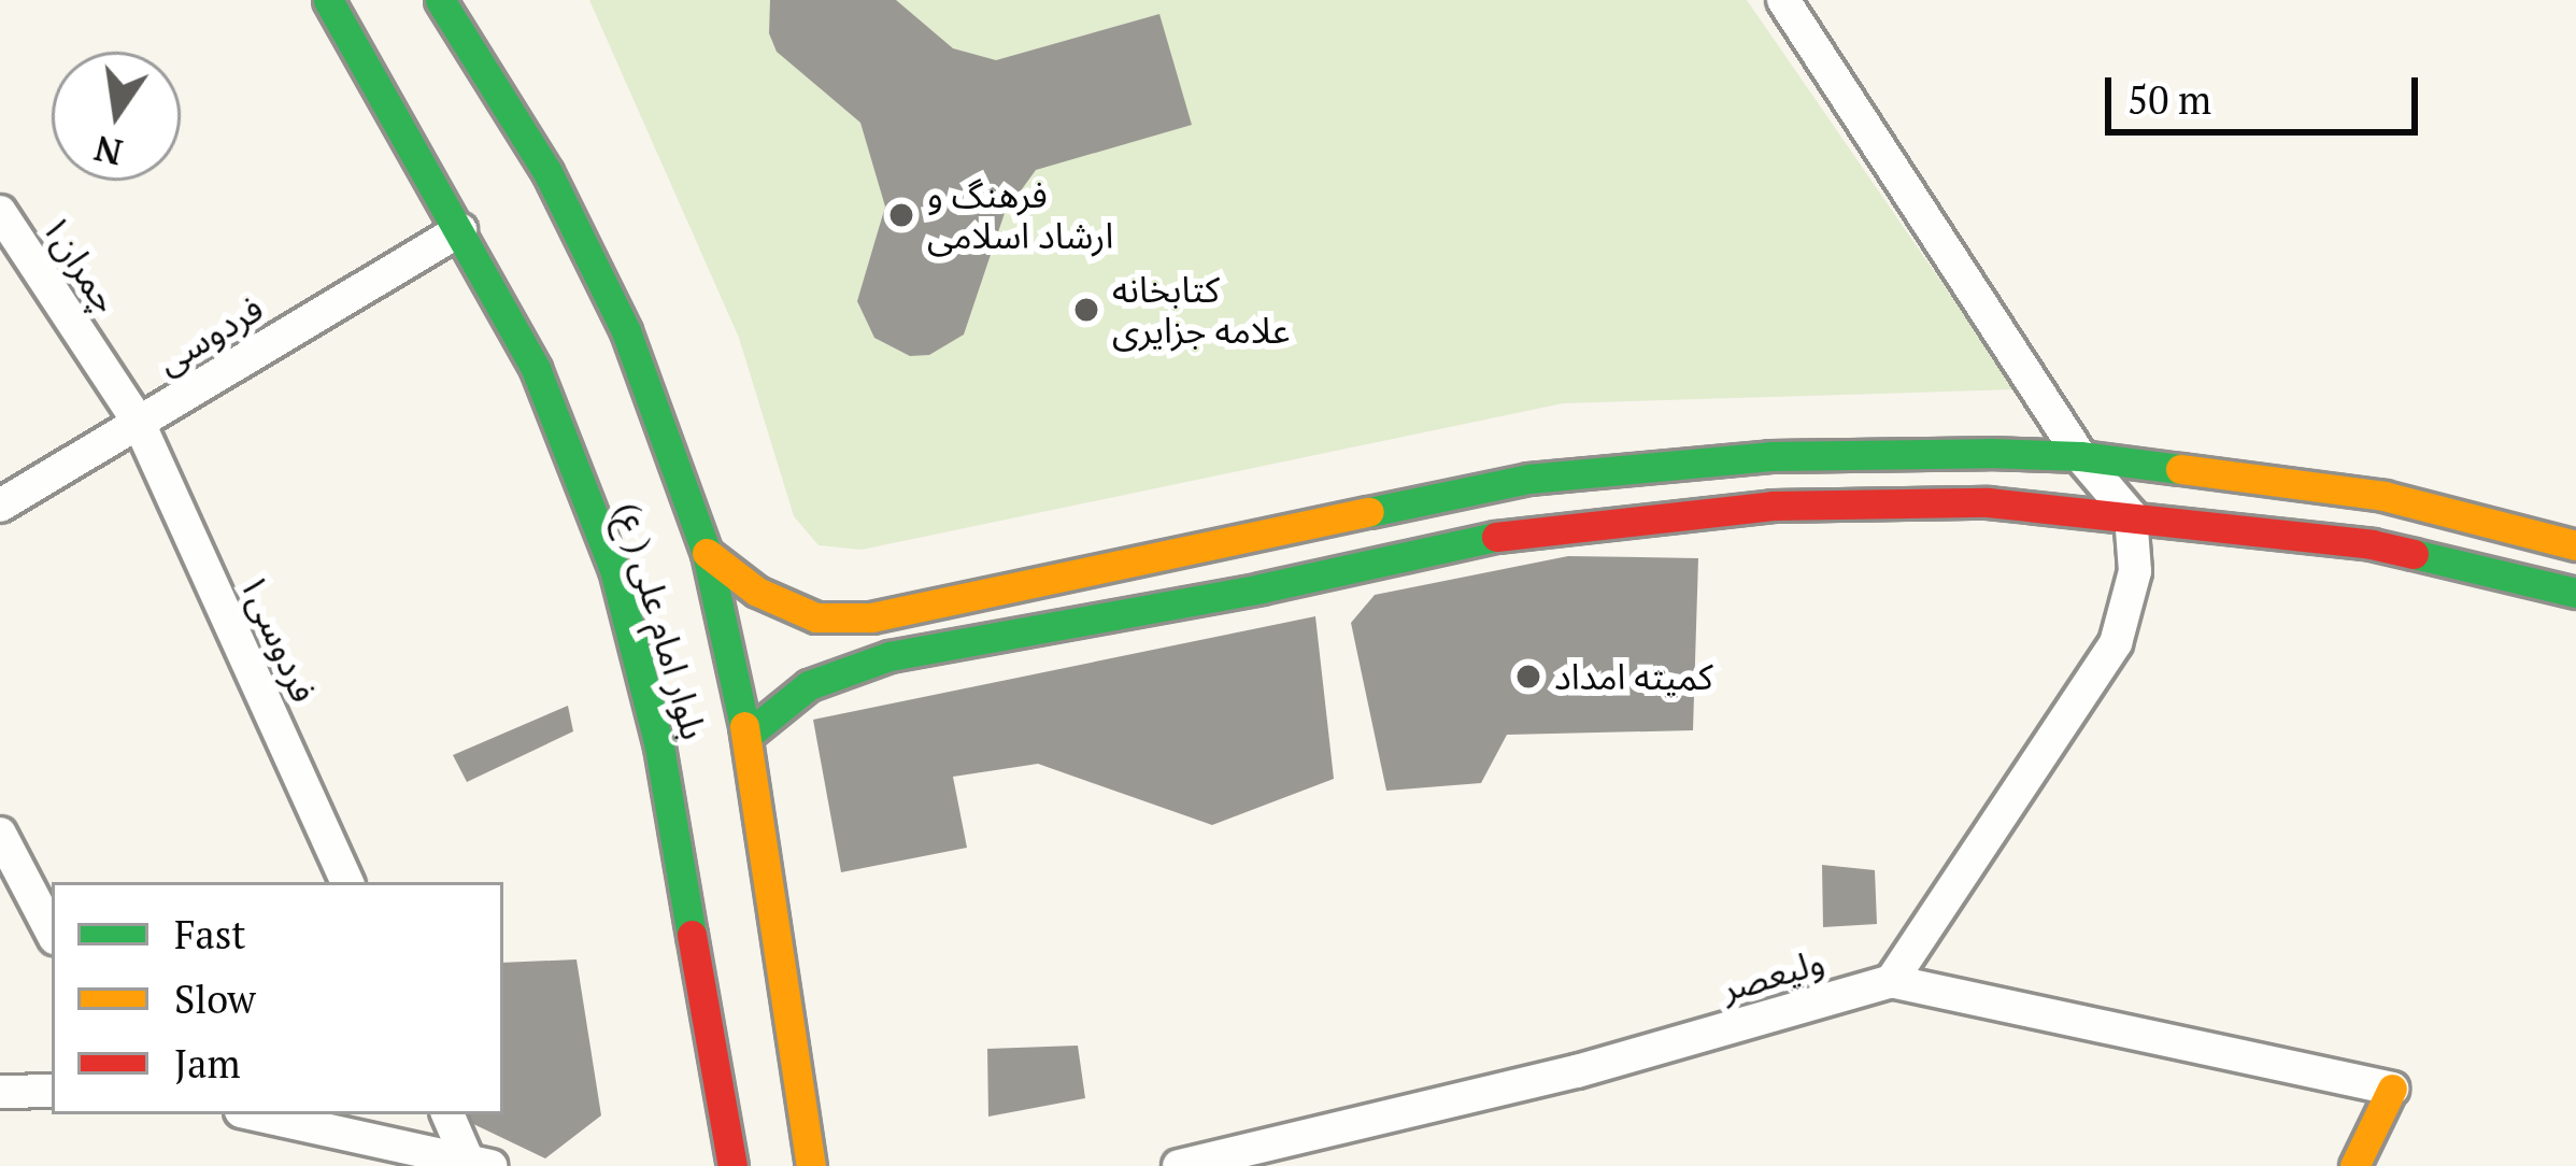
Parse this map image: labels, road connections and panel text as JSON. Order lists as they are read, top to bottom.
{
  "streets": {
    "main road": ["بلوار امام علی ( ع)"],
    "street": [
      "چمران۱",
      "فردوسی",
      "فردوسی۱",
      "ولیعصر"
    ]
  },
  "crossings": [
    ["چمران۱", "فردوسی"],
    ["چمران۱", "فردوسی۱"],
    ["فردوسی", "بلوار امام علی ( ع)"],
    ["فردوسی", "فردوسی۱"]
  ],
  "places": ["فرهنگ و ارشاد اسلامی", "کتابخانه علامه جزایری", "کمیته امداد"],
  "legend": ["Fast", "Slow", "Jam"],
  "scale_bar": "50 m",
  "north": "bottom"
}
